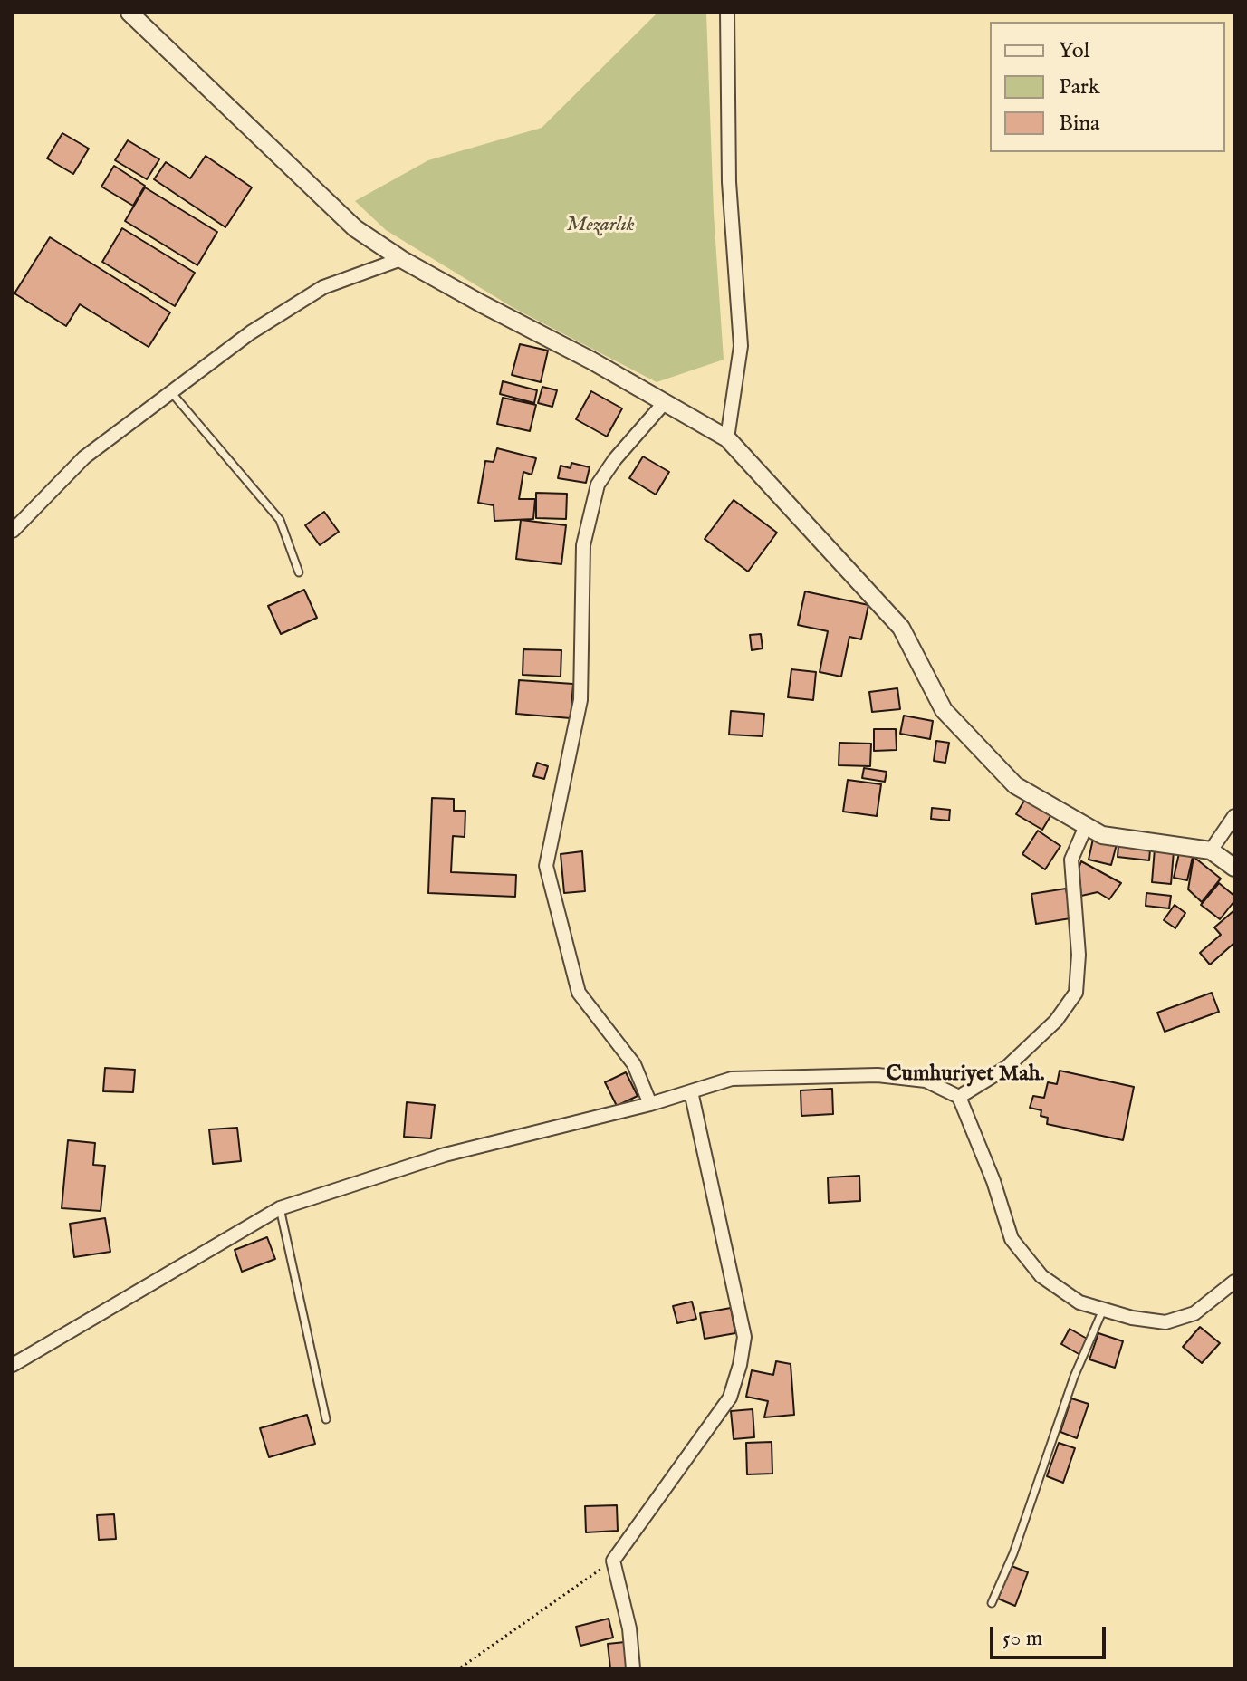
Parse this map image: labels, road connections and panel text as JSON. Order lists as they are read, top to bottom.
{
  "districts": ["Cumhuriyet Mah."],
  "parks": ["Mezarlık"],
  "legend": ["Yol", "Park", "Bina"],
  "scale_bar": "50 m"
}
